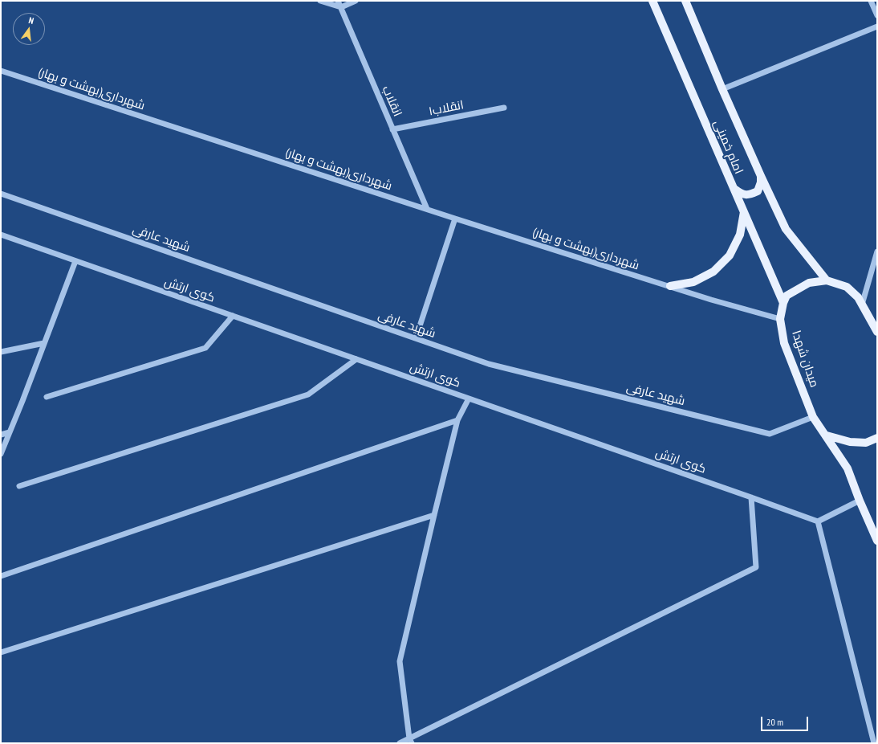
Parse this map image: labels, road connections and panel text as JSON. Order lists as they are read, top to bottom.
{
  "streets": {
    "main road": ["امام خمینی", "میدان شهدا"],
    "street": [
      "شهرداری(بهشت و بهار)",
      "انقلاب",
      "انقلاب۱",
      "شهید عارفی",
      "کوی ارتش"
    ]
  },
  "crossings": [
    ["شهرداری(بهشت و بهار)", "انقلاب"],
    ["شهرداری(بهشت و بهار)", "میدان شهدا"],
    ["انقلاب", "انقلاب۱"],
    ["امام خمینی", "میدان شهدا"],
    ["شهید عارفی", "میدان شهدا"]
  ],
  "scale_bar": "20 m",
  "north": "top"
}
